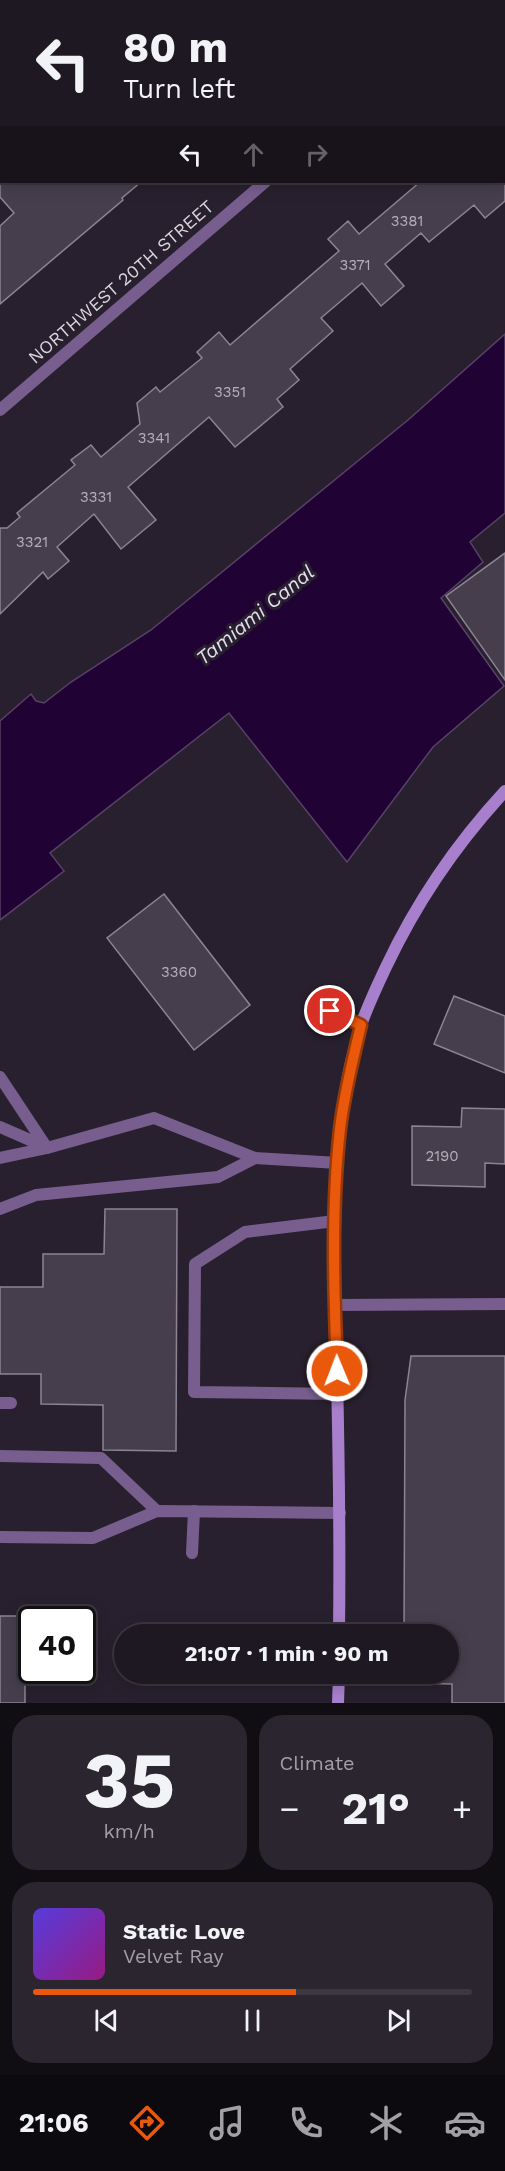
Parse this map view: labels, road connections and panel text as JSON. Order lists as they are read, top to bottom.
{
  "streets": {
    "street": ["NORTHWEST 20TH STREET"]
  },
  "water": ["Tamiami Canal"],
  "house_numbers": [
    "3381",
    "3371",
    "3351",
    "3341",
    "3331",
    "3321",
    "3360",
    "2190"
  ],
  "page": {
    "turn": ["80 m", "Turn left"],
    "limit": "40",
    "trip": "21:07 · 1 min · 90 m",
    "tile": [
      ["35", "km/h"],
      "Climate"
    ],
    "heat": ["−", "21°", "+"],
    "song": ["Static Love", "Velvet Ray"],
    "tabs": "21:06"
  }
}
